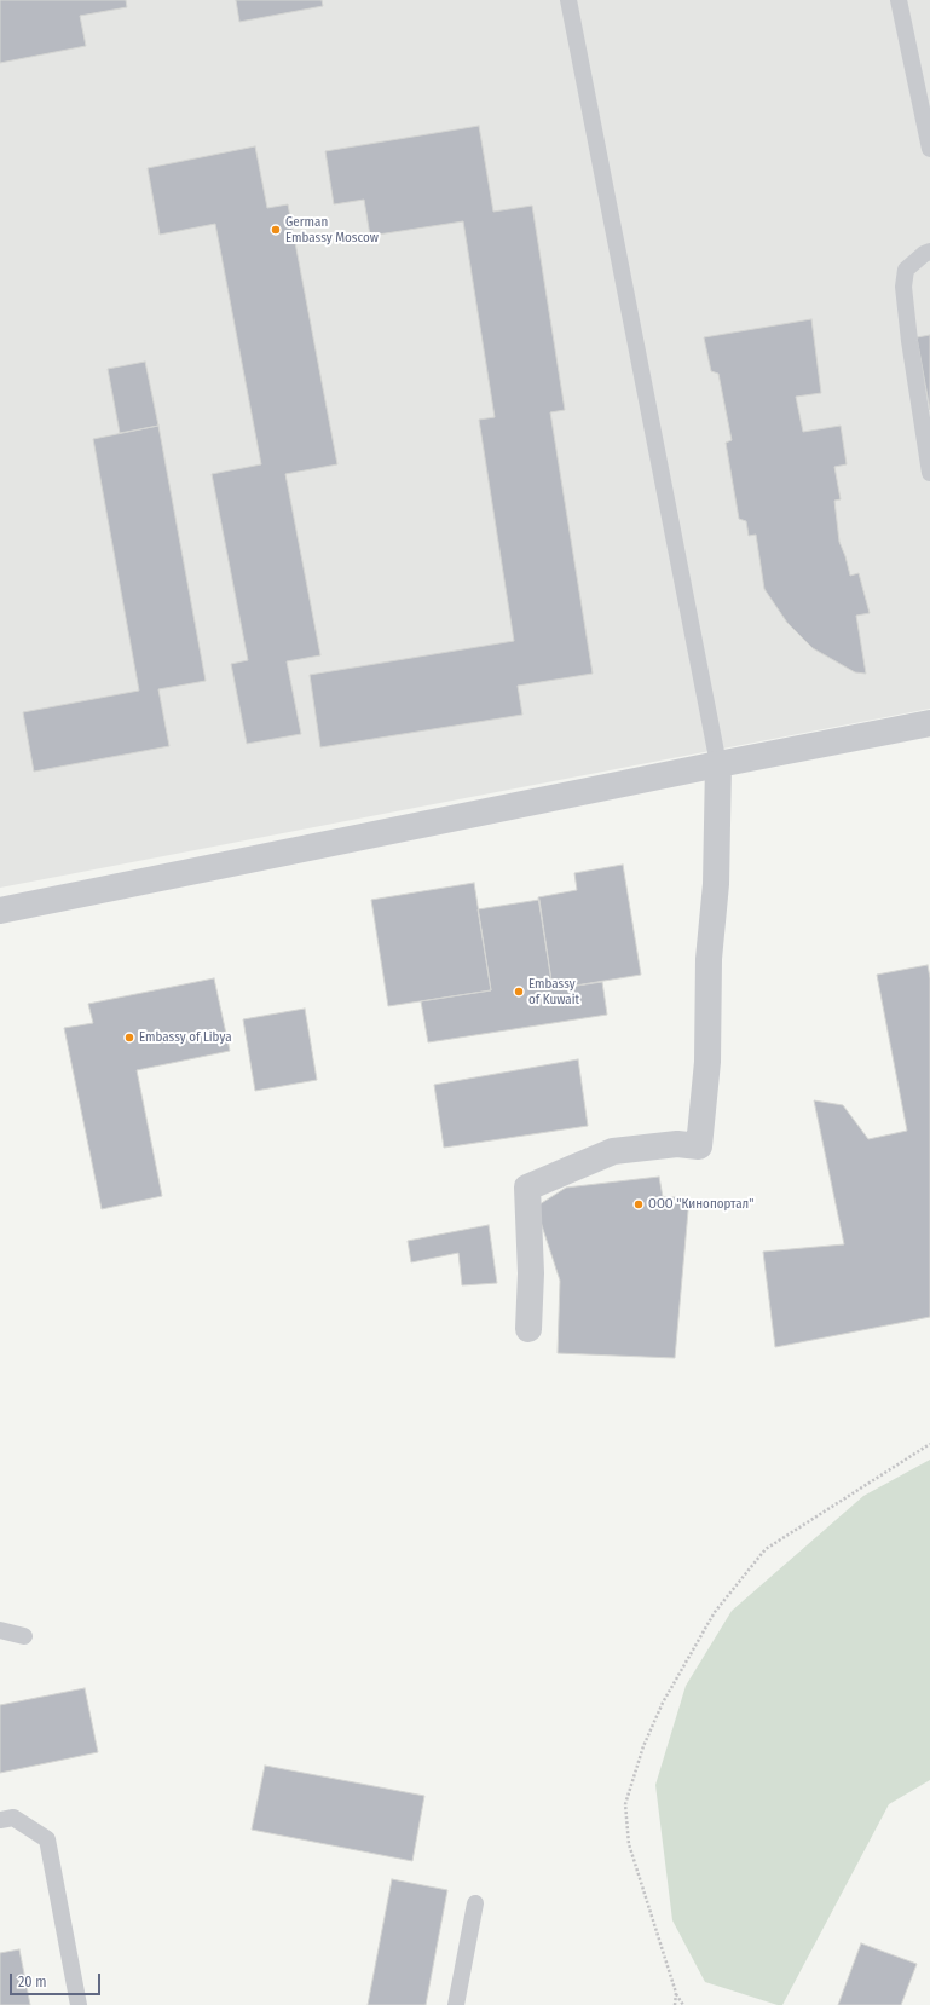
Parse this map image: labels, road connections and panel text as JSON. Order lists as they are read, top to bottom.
{
  "places": [
    "German Embassy Moscow",
    "Embassy of Kuwait",
    "Embassy of Libya",
    "ООО \"Кинопортал\""
  ],
  "scale_bar": "20 m"
}
